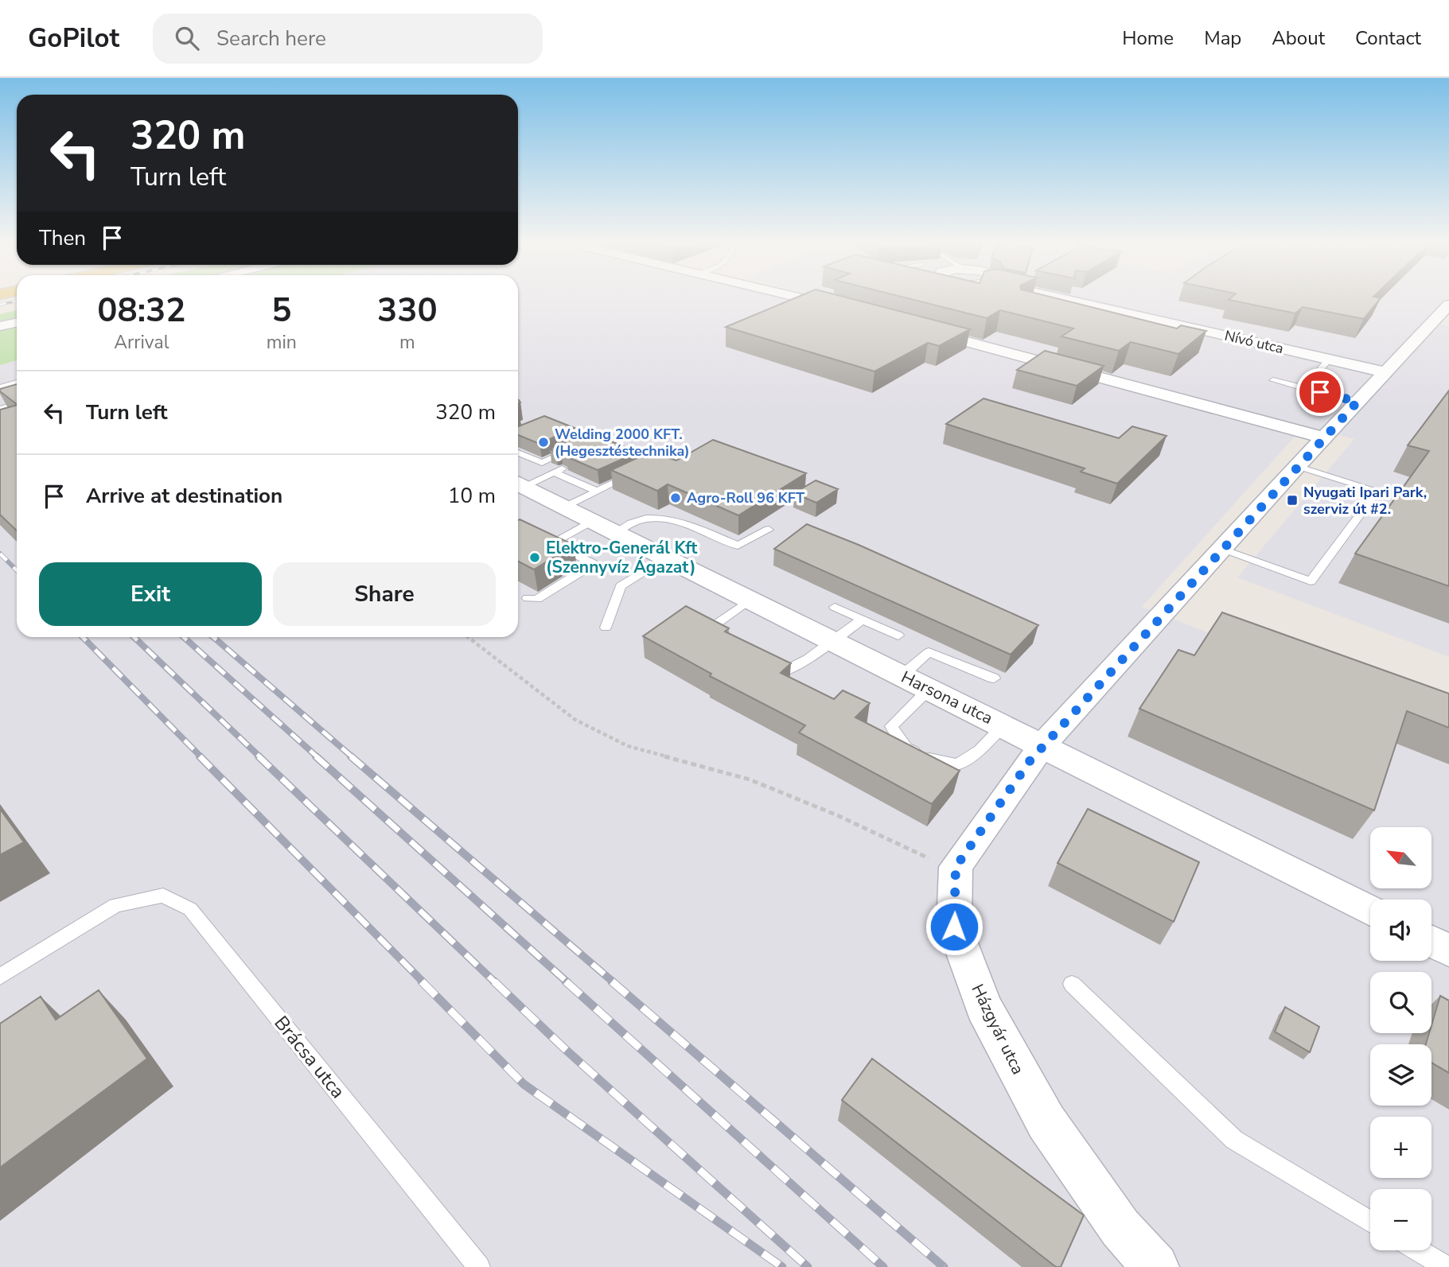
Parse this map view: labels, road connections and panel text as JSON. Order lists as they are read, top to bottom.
{
  "streets": {
    "street": ["Nívó utca", "Harsona utca", "Házgyár utca"],
    "lane": ["Brácsa utca"]
  },
  "places": {
    "other": ["Welding 2000 KFT. (Hegesztéstechnika)", "Agro-Roll 96 KFT", "Elektro-Generál Kft (Szennyvíz Ágazat)"],
    "transit": ["Nyugati Ipari Park, szerviz út #2."]
  },
  "north": "top left",
  "page": {
    "header": "GoPilot",
    "search": "Search here",
    "nav": [
      "Home",
      "Map",
      "About",
      "Contact"
    ],
    "turn": ["320 m", "Turn left"],
    "then": "Then",
    "eta": [
      "08:32",
      "Arrival",
      "5",
      "min",
      "330",
      "m"
    ],
    "list": [
      {
        "name": "Turn left",
        "value": "320 m"
      },
      {
        "name": "Arrive at destination",
        "value": "10 m"
      }
    ],
    "buttons": ["Exit", "Share"],
    "map_buttons": ["+", "−"]
  }
}
